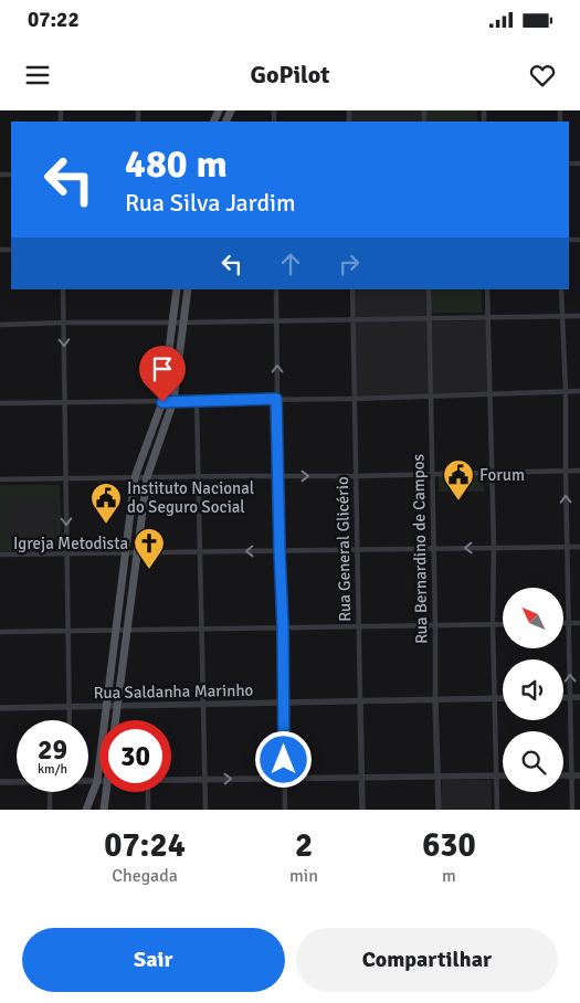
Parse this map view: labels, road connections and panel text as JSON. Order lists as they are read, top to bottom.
{
  "streets": {
    "street": ["Rua General Glicério", "Rua Bernardino de Campos", "Rua Saldanha Marinho"]
  },
  "crossings": [
    ["Rua General Glicério", "Rua Saldanha Marinho"],
    ["Rua Bernardino de Campos", "Rua Saldanha Marinho"]
  ],
  "places": {
    "public building": ["Forum", "Instituto Nacional do Seguro Social"],
    "church": ["Igreja Metodista"]
  },
  "north": "top left",
  "page": {
    "status": "07:22",
    "header": "GoPilot",
    "turn": ["480 m", "Rua Silva Jardim"],
    "speed": "29 km/h",
    "limit": "30",
    "eta": [
      "07:24",
      "Chegada",
      "2",
      "min",
      "630",
      "m"
    ],
    "buttons": ["Sair", "Compartilhar"]
  }
}
